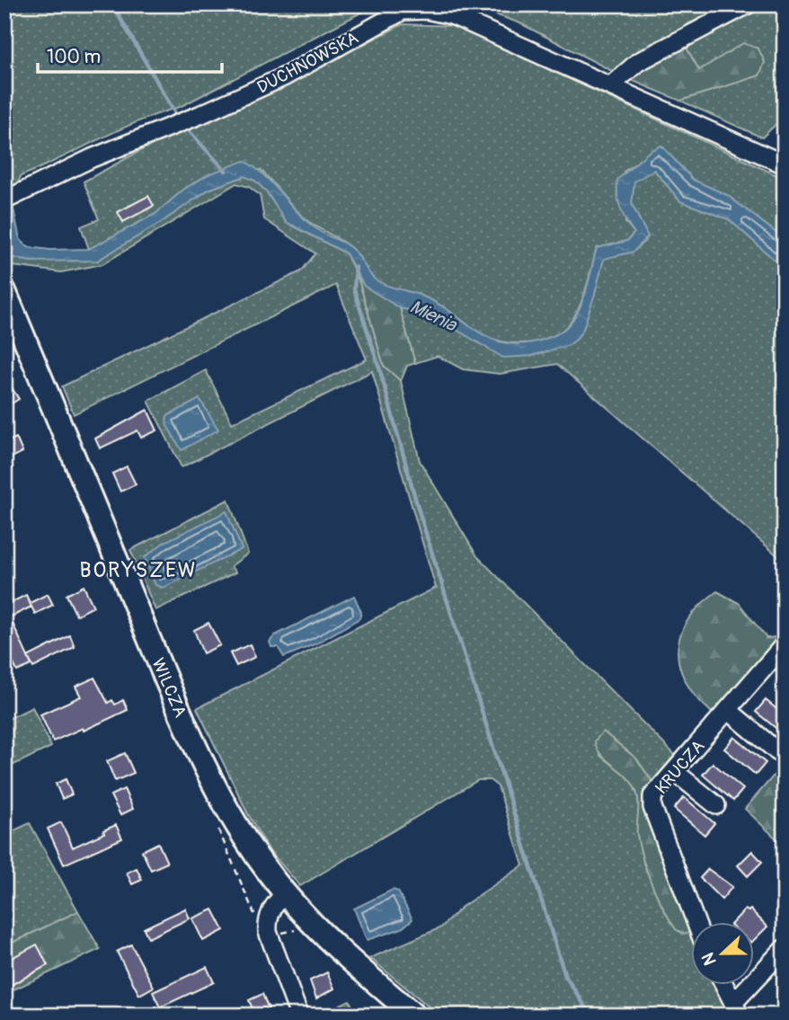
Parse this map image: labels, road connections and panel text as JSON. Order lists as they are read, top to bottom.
{
  "streets": {
    "main road": ["WILCZA"],
    "street": ["DUCHNOWSKA", "KRUCZA"]
  },
  "districts": ["BORYSZEW"],
  "water": ["Mienia"],
  "scale_bar": "100 m",
  "north": "left"
}
